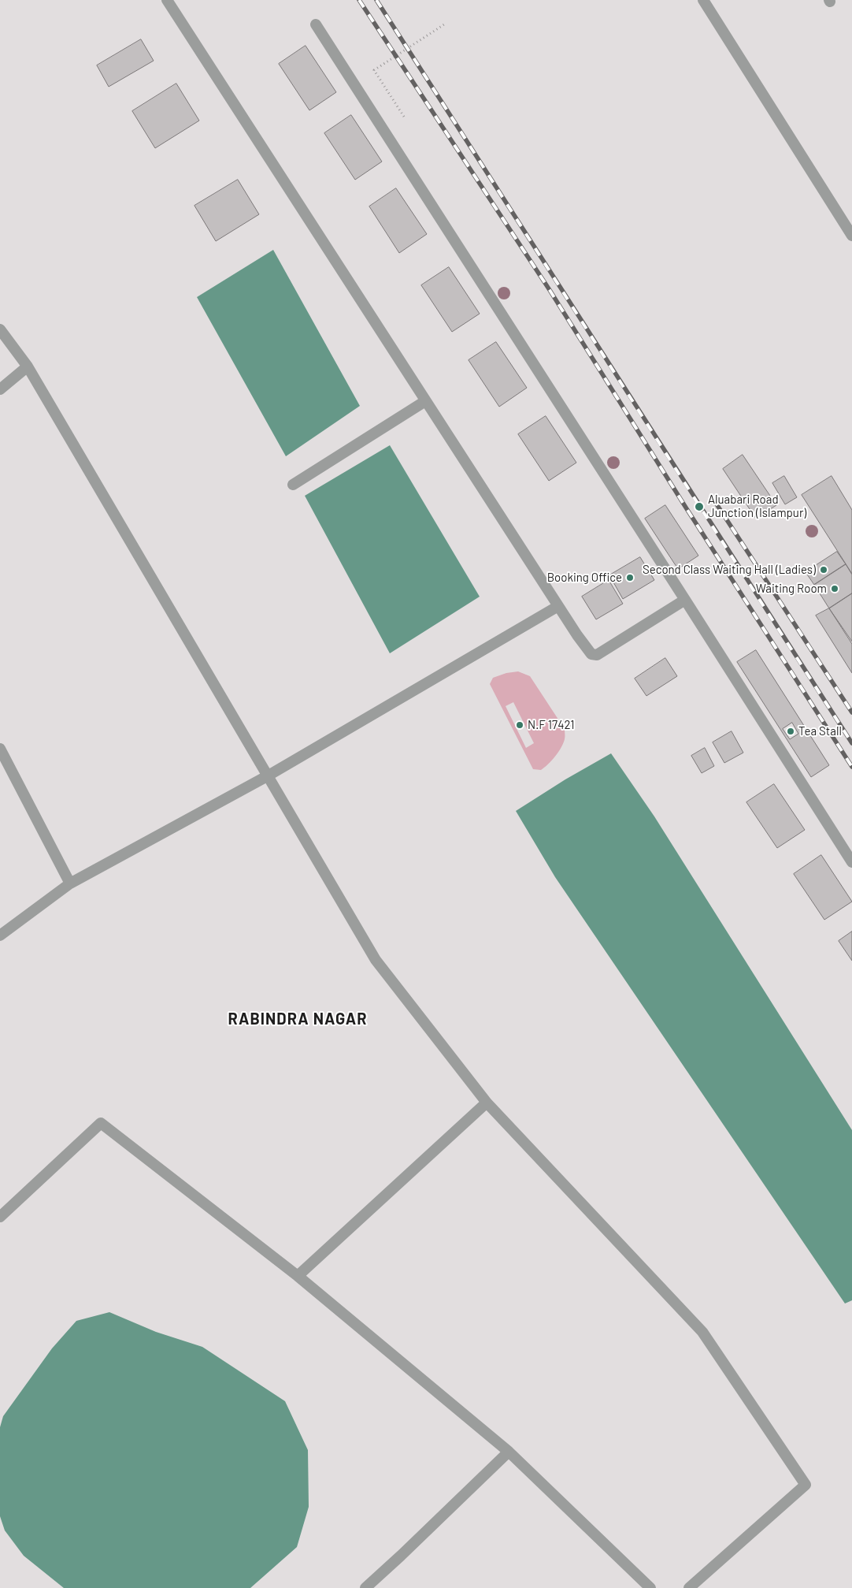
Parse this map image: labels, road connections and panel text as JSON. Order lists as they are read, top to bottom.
{
  "districts": ["RABINDRA NAGAR"],
  "places": [
    "Aluabari Road Junction (Islampur)",
    "Second Class Waiting Hall (Ladies)",
    "Booking Office",
    "Waiting Room",
    "N.F 17421",
    "Tea Stall"
  ]
}
